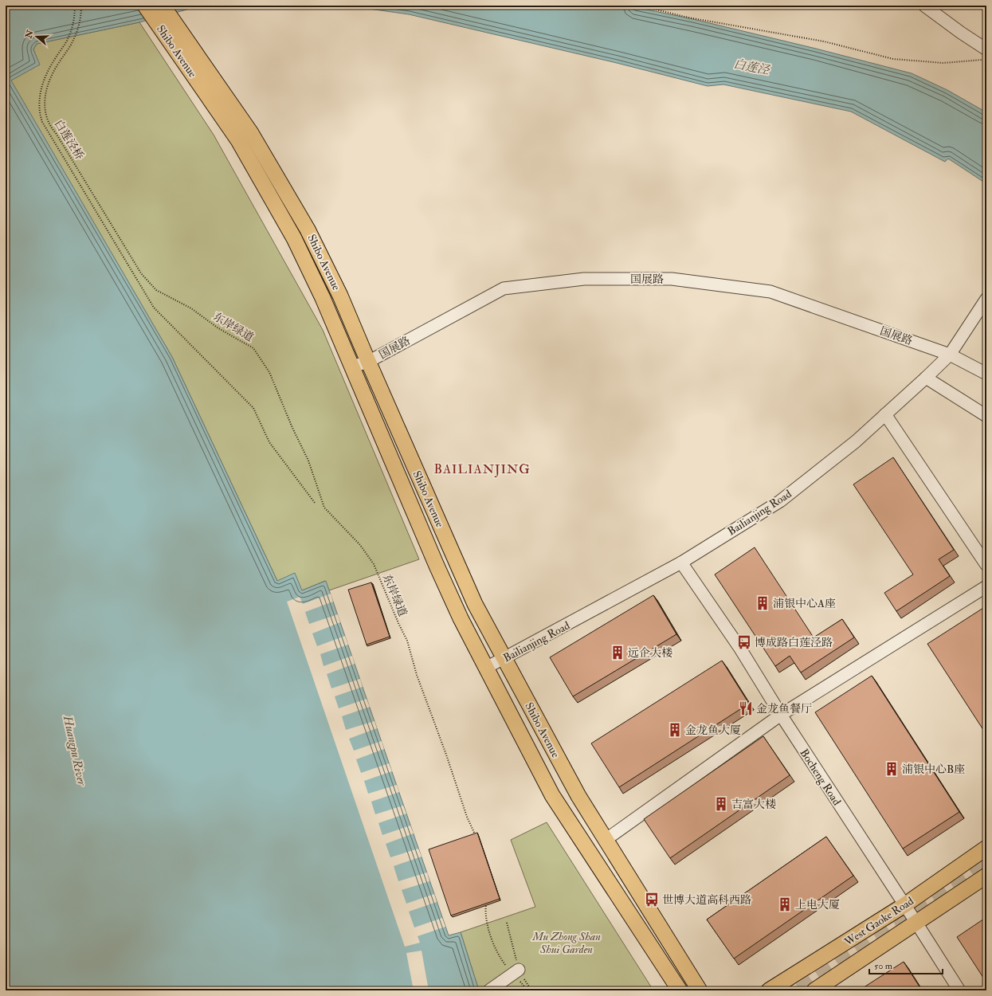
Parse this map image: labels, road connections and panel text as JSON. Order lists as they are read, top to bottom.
{
  "streets": {
    "main road": ["Shibo Avenue", "West Gaoke Road"],
    "street": ["国展路", "Bailianjing Road", "Bocheng Road"],
    "path": ["白莲泾桥", "东岸绿道"]
  },
  "crossings": [
    ["Shibo Avenue", "国展路"],
    ["Shibo Avenue", "Bailianjing Road"],
    ["白莲泾桥", "东岸绿道"],
    ["国展路", "Bailianjing Road"],
    ["Bailianjing Road", "Bocheng Road"],
    ["Bocheng Road", "West Gaoke Road"]
  ],
  "districts": ["BAILIANJING"],
  "water": ["白莲泾", "Huangpu River"],
  "parks": ["Mu Zhong Shan Shui Garden"],
  "places": {
    "building": [
      "浦银中心A座",
      "远企大楼",
      "金龙鱼大厦",
      "浦银中心B座",
      "吉富大楼",
      "上电大厦"
    ],
    "bus stop": ["博成路白莲泾路", "世博大道高科西路"],
    "restaurant": ["金龙鱼餐厅"]
  },
  "scale_bar": "50 m",
  "north": "left"
}
